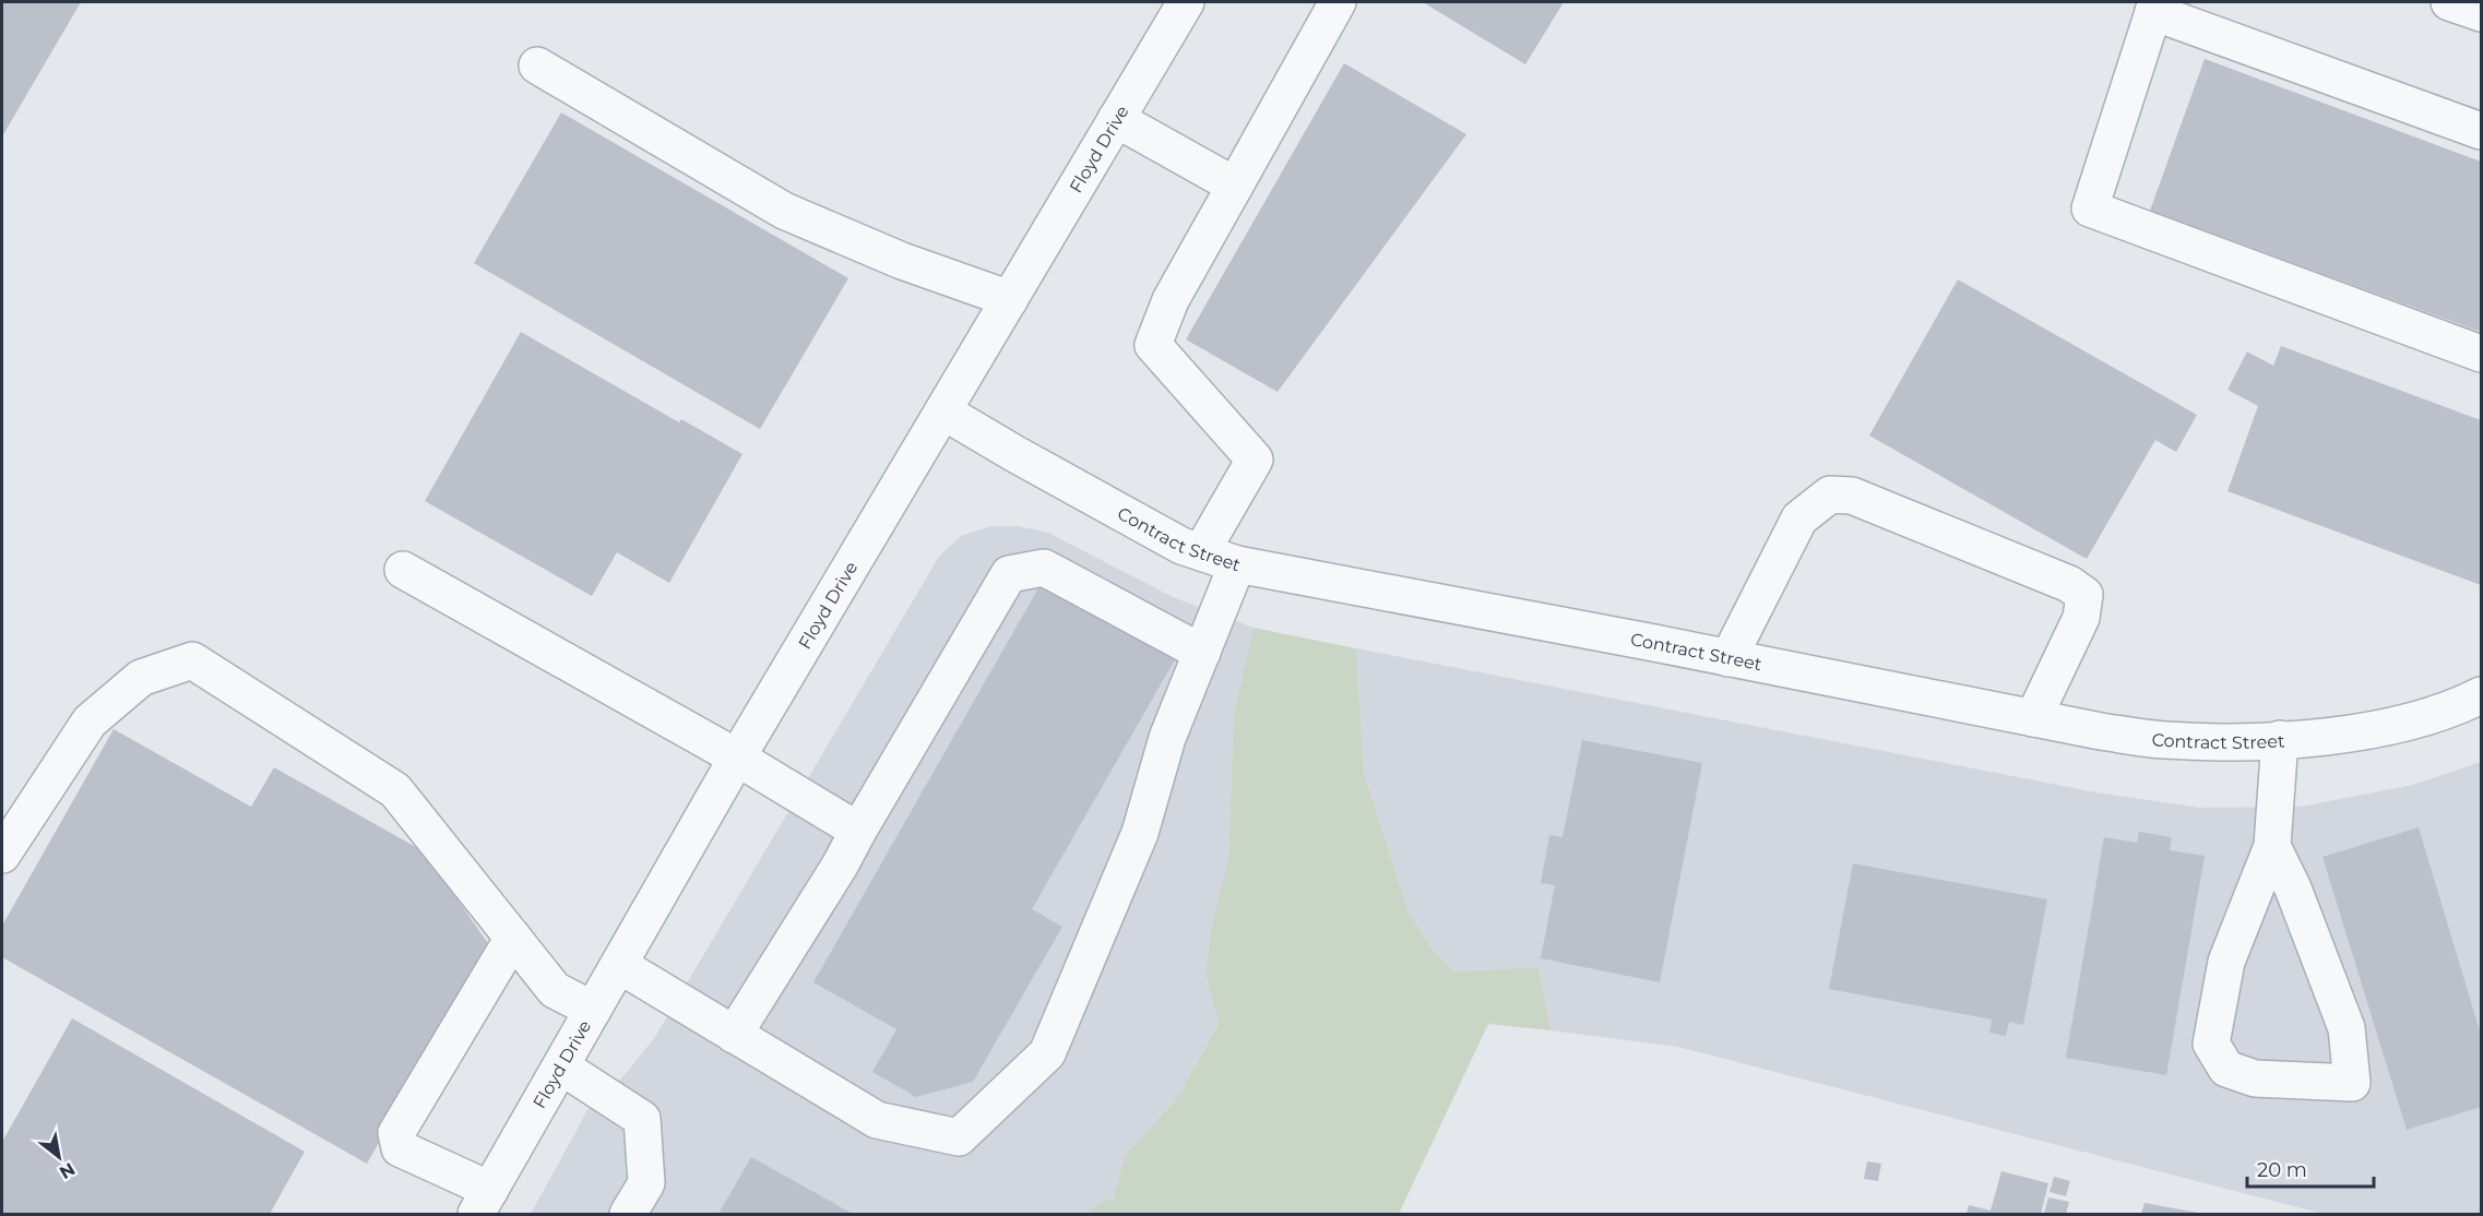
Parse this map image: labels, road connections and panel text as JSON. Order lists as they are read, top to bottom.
{
  "streets": {
    "street": ["Floyd Drive", "Contract Street"]
  },
  "crossings": [
    ["Floyd Drive", "Contract Street"]
  ],
  "scale_bar": "20 m",
  "north": "bottom right"
}
